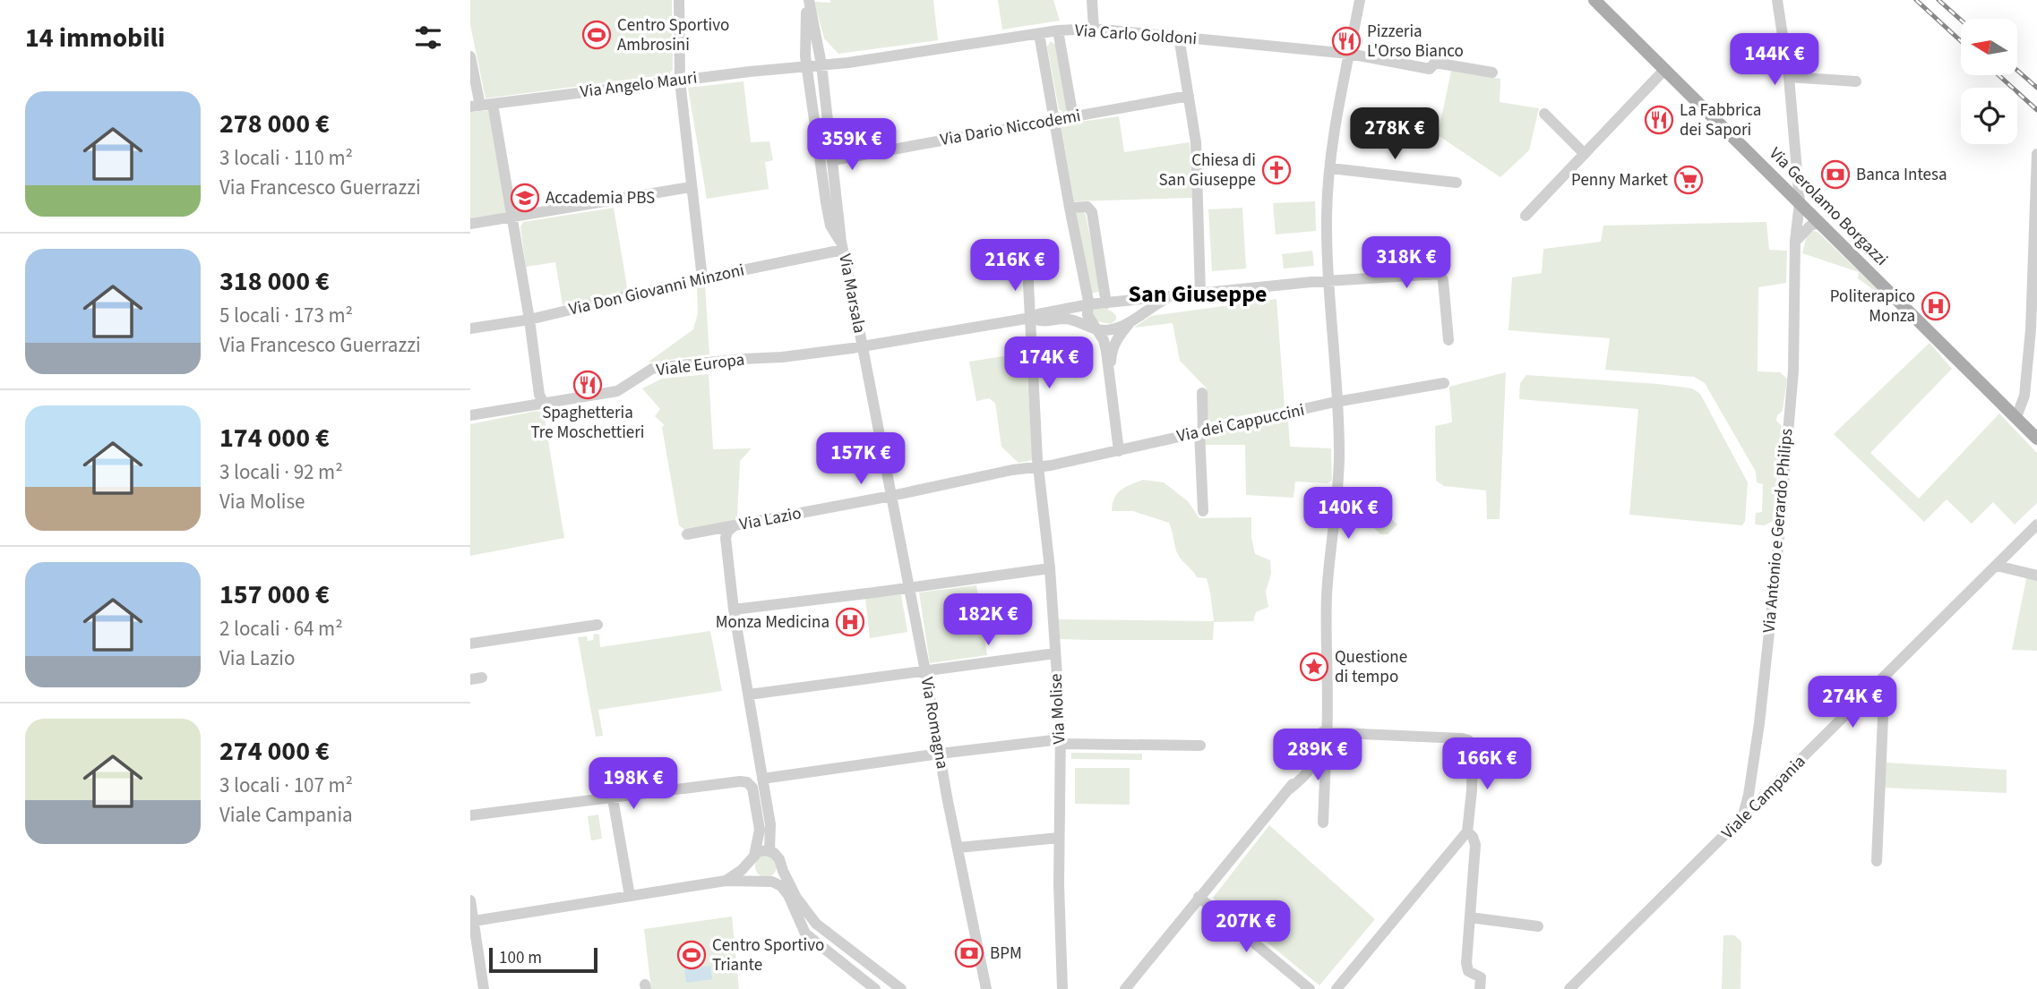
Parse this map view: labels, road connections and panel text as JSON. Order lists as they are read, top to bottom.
{
  "streets": {
    "main road": ["Via Gerolamo Borgazzi"],
    "street": [
      "Via Carlo Goldoni",
      "Via Angelo Mauri",
      "Via Dario Niccodemi",
      "Via Don Giovanni Minzoni",
      "Via Marsala",
      "Viale Europa",
      "Via dei Cappuccini",
      "Via Lazio",
      "Via Antonio e Gerardo Philips",
      "Via Molise",
      "Via Romagna",
      "Viale Campania"
    ]
  },
  "crossings": [
    ["Via Carlo Goldoni", "Via Angelo Mauri"],
    ["Via Carlo Goldoni", "Via Marsala"],
    ["Via Angelo Mauri", "Via Marsala"],
    ["Via Dario Niccodemi", "Via Marsala"],
    ["Via Gerolamo Borgazzi", "Via Antonio e Gerardo Philips"],
    ["Via Don Giovanni Minzoni", "Via Marsala"],
    ["Via Marsala", "Viale Europa"],
    ["Via Marsala", "Via Romagna"],
    ["Viale Europa", "Via Molise"],
    ["Viale Europa", "Via Romagna"],
    ["Via dei Cappuccini", "Via Lazio"],
    ["Via dei Cappuccini", "Via Molise"],
    ["Via Lazio", "Via Molise"],
    ["Via Lazio", "Via Romagna"],
    ["Via Antonio e Gerardo Philips", "Viale Campania"]
  ],
  "districts": ["San Giuseppe"],
  "places": {
    "sports": ["Centro Sportivo Ambrosini", "Centro Sportivo Triante"],
    "restaurant": ["Pizzeria L'Orso Bianco", "La Fabbrica dei Sapori", "Spaghetteria Tre Moschettieri"],
    "church": ["Chiesa di San Giuseppe"],
    "bank": ["Banca Intesa", "BPM"],
    "supermarket": ["Penny Market"],
    "school or university": ["Accademia PBS"],
    "hospital": ["Politerapico Monza", "Monza Medicina"],
    "place": ["Questione di tempo"]
  },
  "scale_bar": "100 m",
  "north": "left",
  "page": {
    "heading": "14 immobili",
    "price": [
      "144K €",
      "278K €",
      "359K €",
      "318K €",
      "216K €",
      "174K €",
      "157K €",
      "140K €",
      "182K €",
      "274K €",
      "289K €",
      "166K €",
      "198K €",
      "207K €"
    ],
    "list": [
      {
        "name": "278 000 €",
        "note": "3 locali · 110 m² · Via Francesco Guerrazzi"
      },
      {
        "name": "318 000 €",
        "note": "5 locali · 173 m² · Via Francesco Guerrazzi"
      },
      {
        "name": "174 000 €",
        "note": "3 locali · 92 m² · Via Molise"
      },
      {
        "name": "157 000 €",
        "note": "2 locali · 64 m² · Via Lazio"
      },
      {
        "name": "274 000 €",
        "note": "3 locali · 107 m² · Viale Campania"
      }
    ],
    "scale": "100 m"
  }
}
